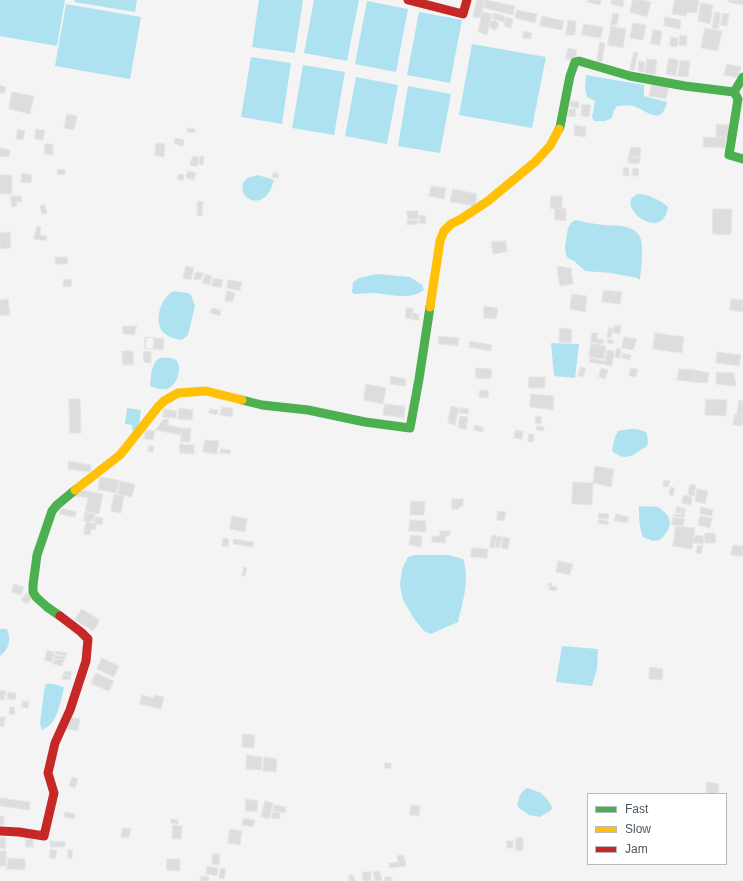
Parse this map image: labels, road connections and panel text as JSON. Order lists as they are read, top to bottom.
{
  "legend": ["Fast", "Slow", "Jam"]
}
